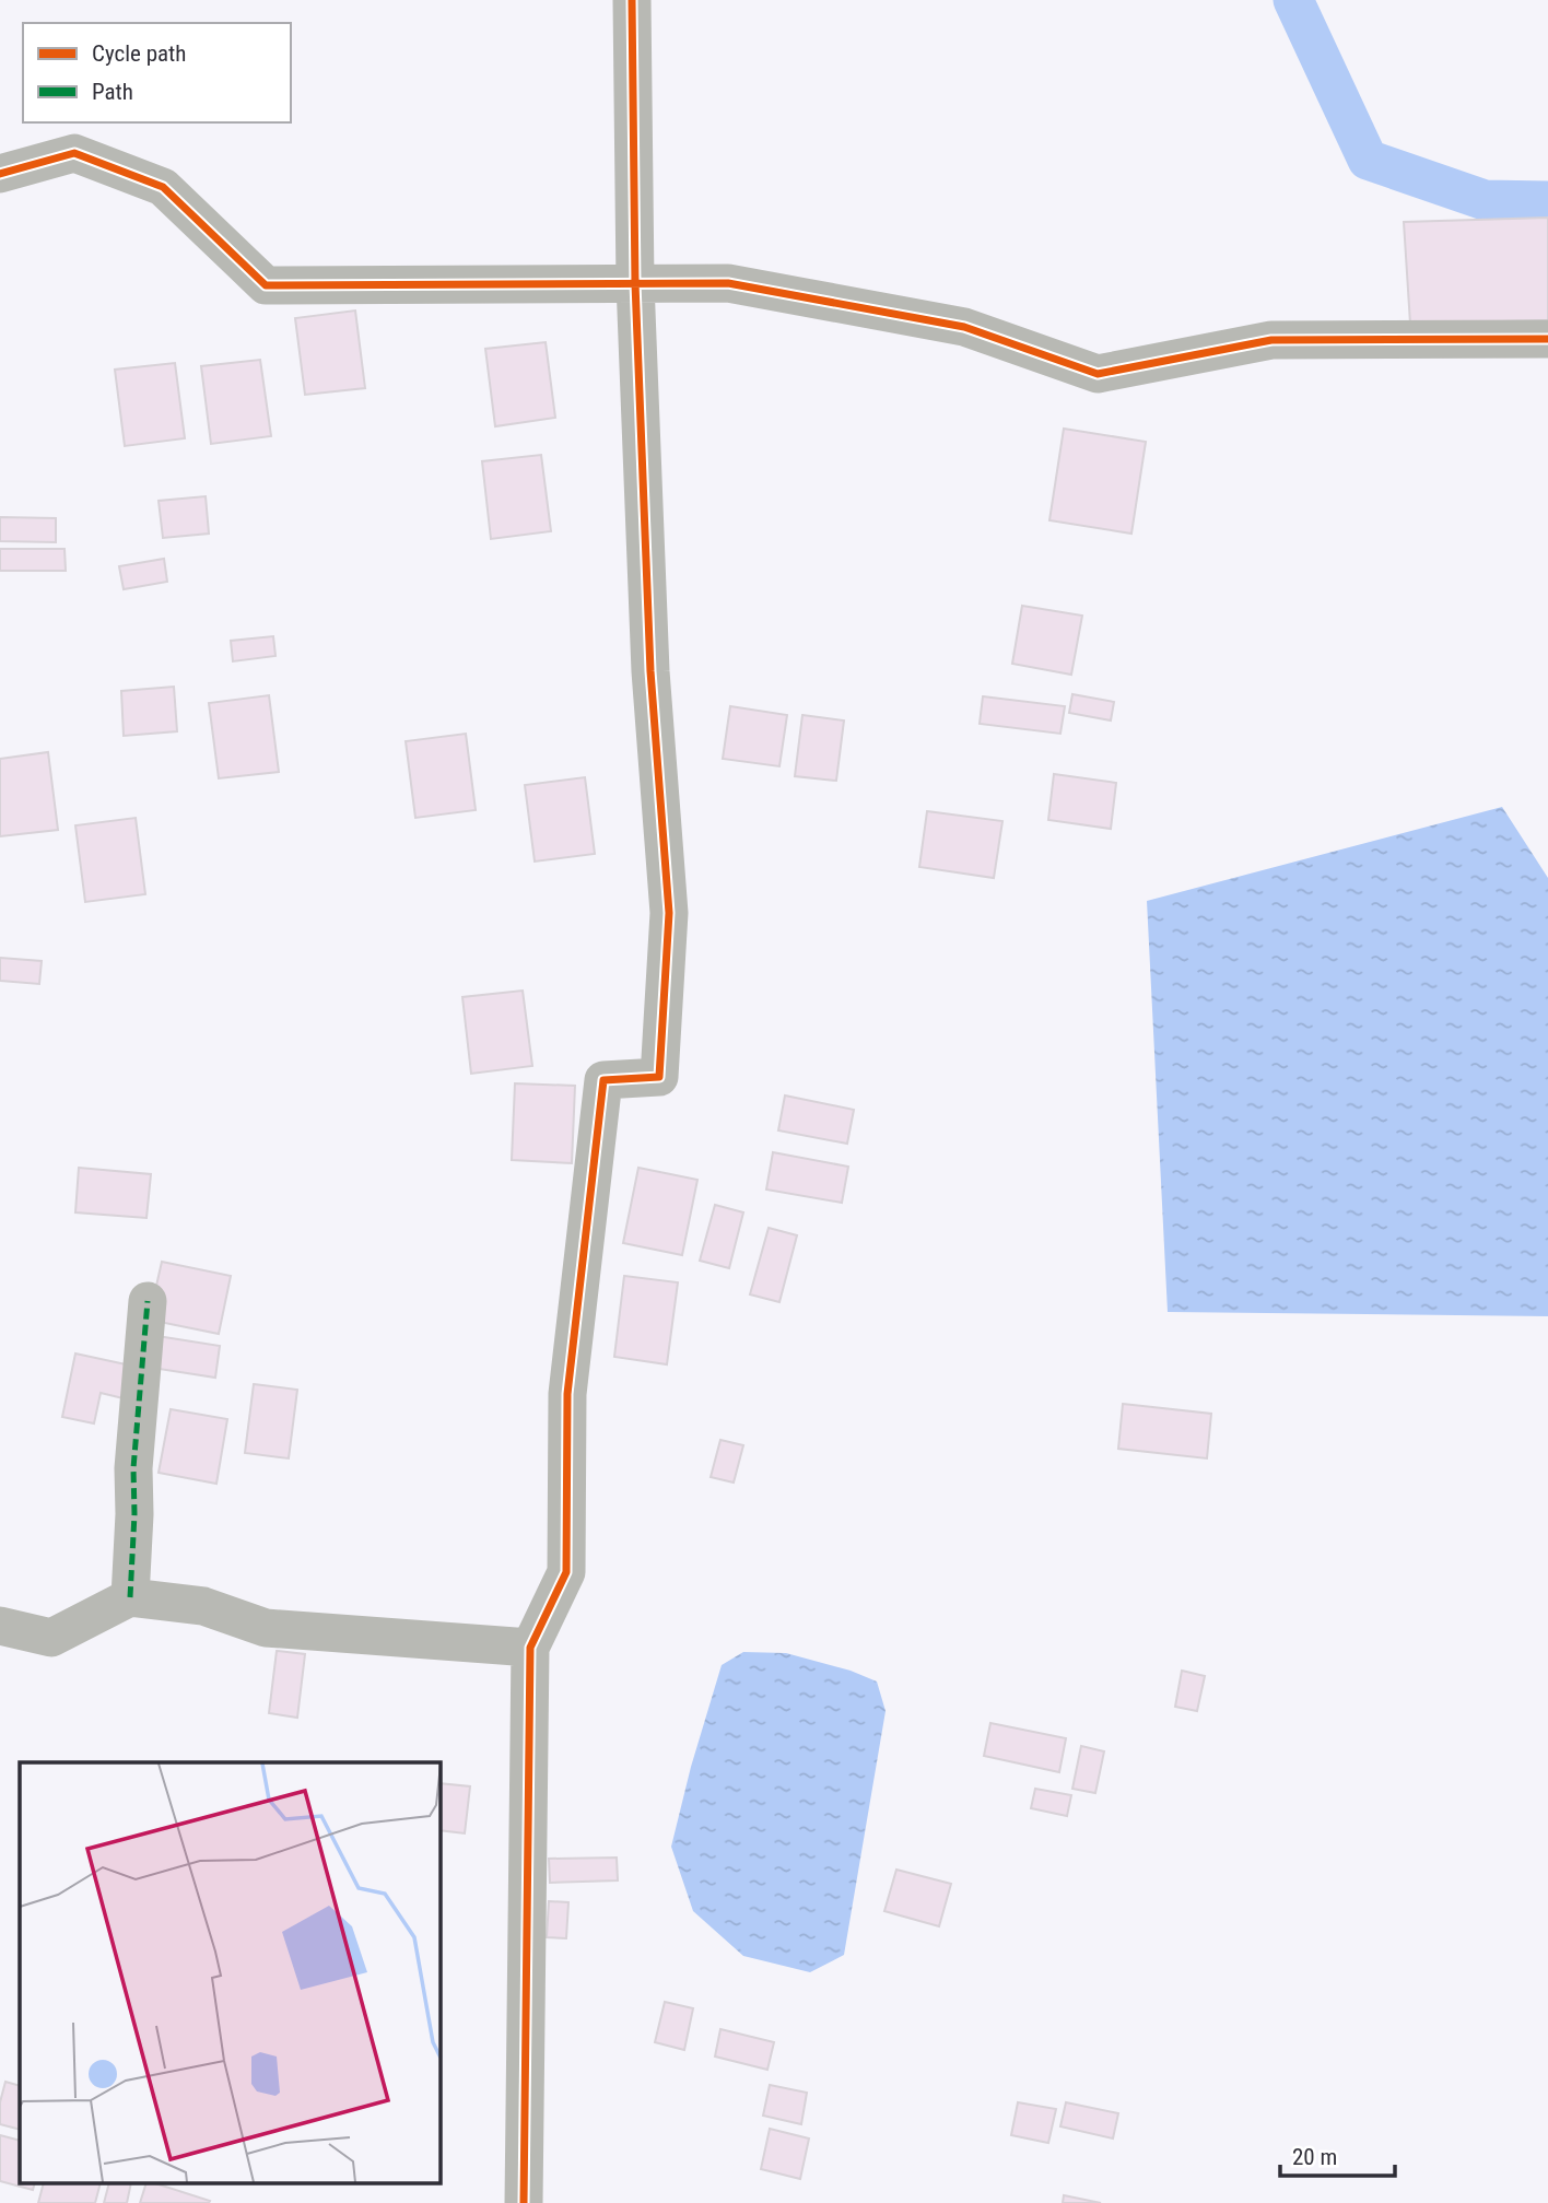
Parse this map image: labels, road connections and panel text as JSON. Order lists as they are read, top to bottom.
{
  "legend": ["Cycle path", "Path"],
  "scale_bar": "20 m"
}
